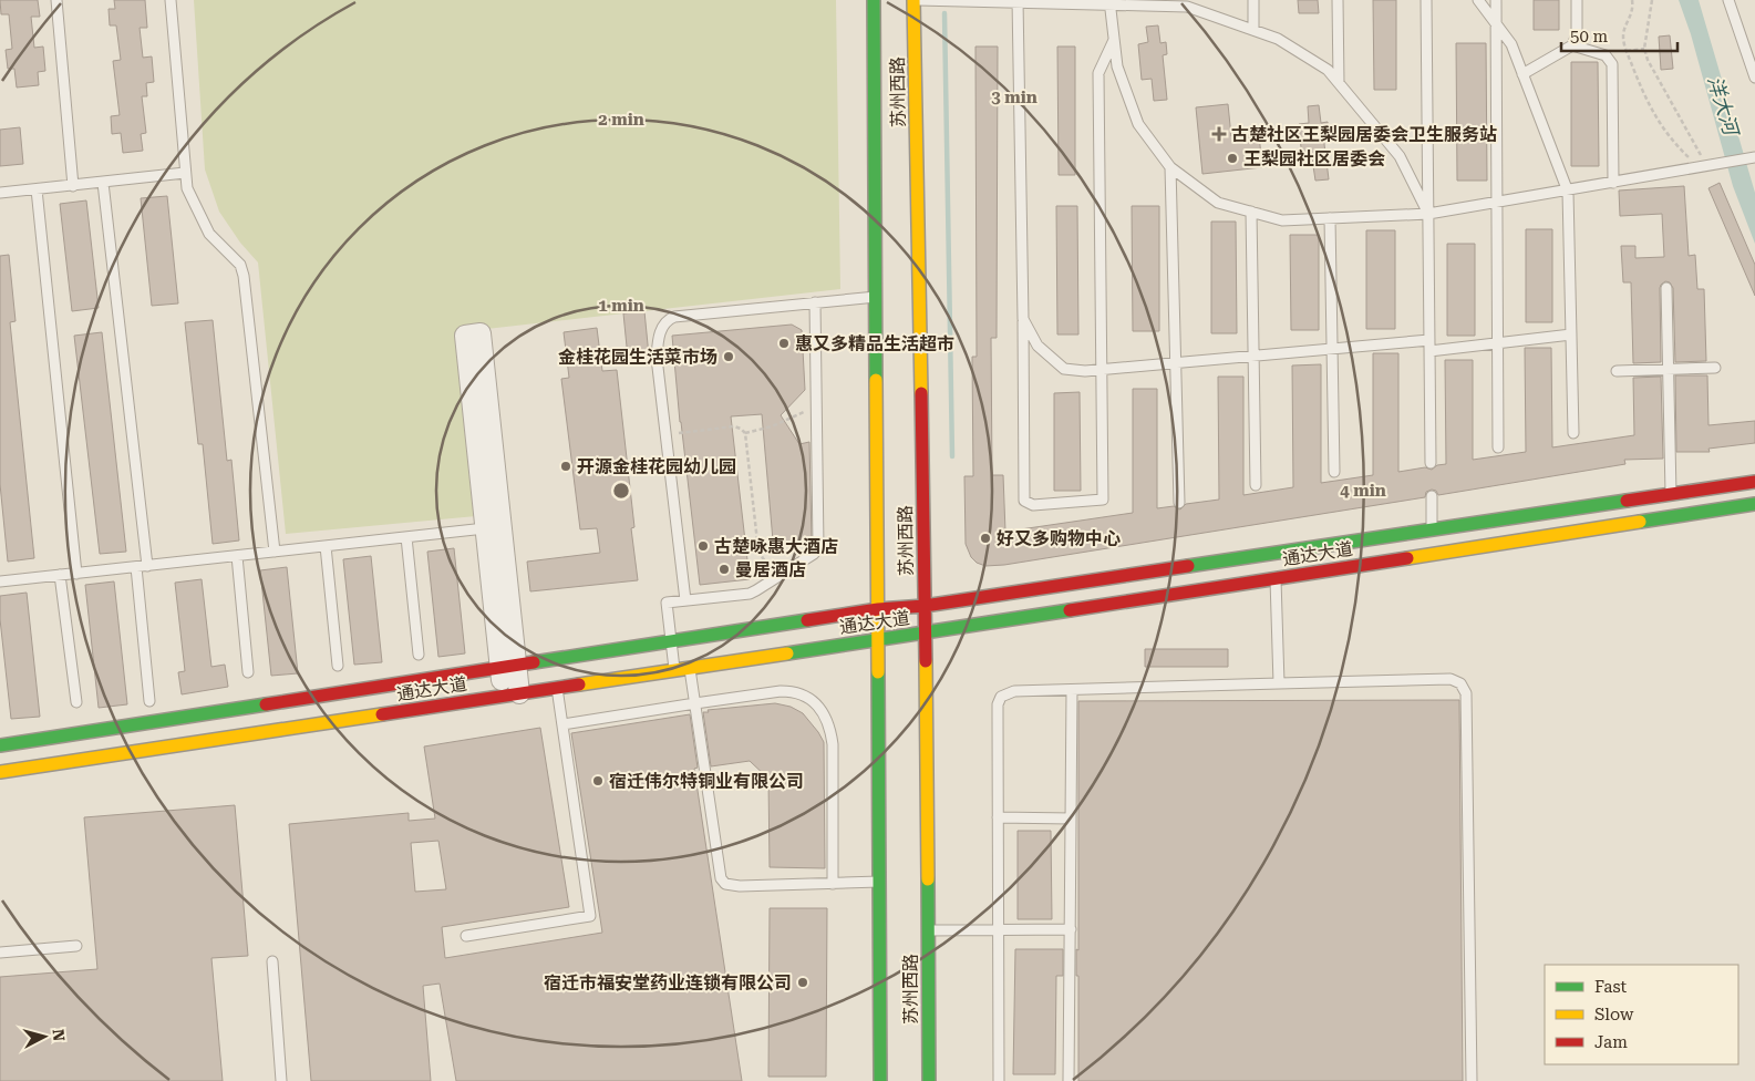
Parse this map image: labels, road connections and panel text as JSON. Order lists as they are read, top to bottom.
{
  "streets": {
    "main road": ["苏州西路", "通达大道"]
  },
  "crossings": [
    ["苏州西路", "通达大道"]
  ],
  "water": ["洋大河"],
  "places": {
    "health": ["古楚社区王梨园居委会卫生服务站"],
    "other": [
      "王梨园社区居委会",
      "惠又多精品生活超市",
      "金桂花园生活菜市场",
      "开源金桂花园幼儿园",
      "好又多购物中心",
      "古楚咏惠大酒店",
      "曼居酒店",
      "宿迁伟尔特铜业有限公司",
      "宿迁市福安堂药业连锁有限公司"
    ]
  },
  "legend": ["Fast", "Slow", "Jam"],
  "scale_bar": "50 m",
  "north": "right",
  "rings": [
    "3 min",
    "2 min",
    "1 min",
    "4 min"
  ]
}
